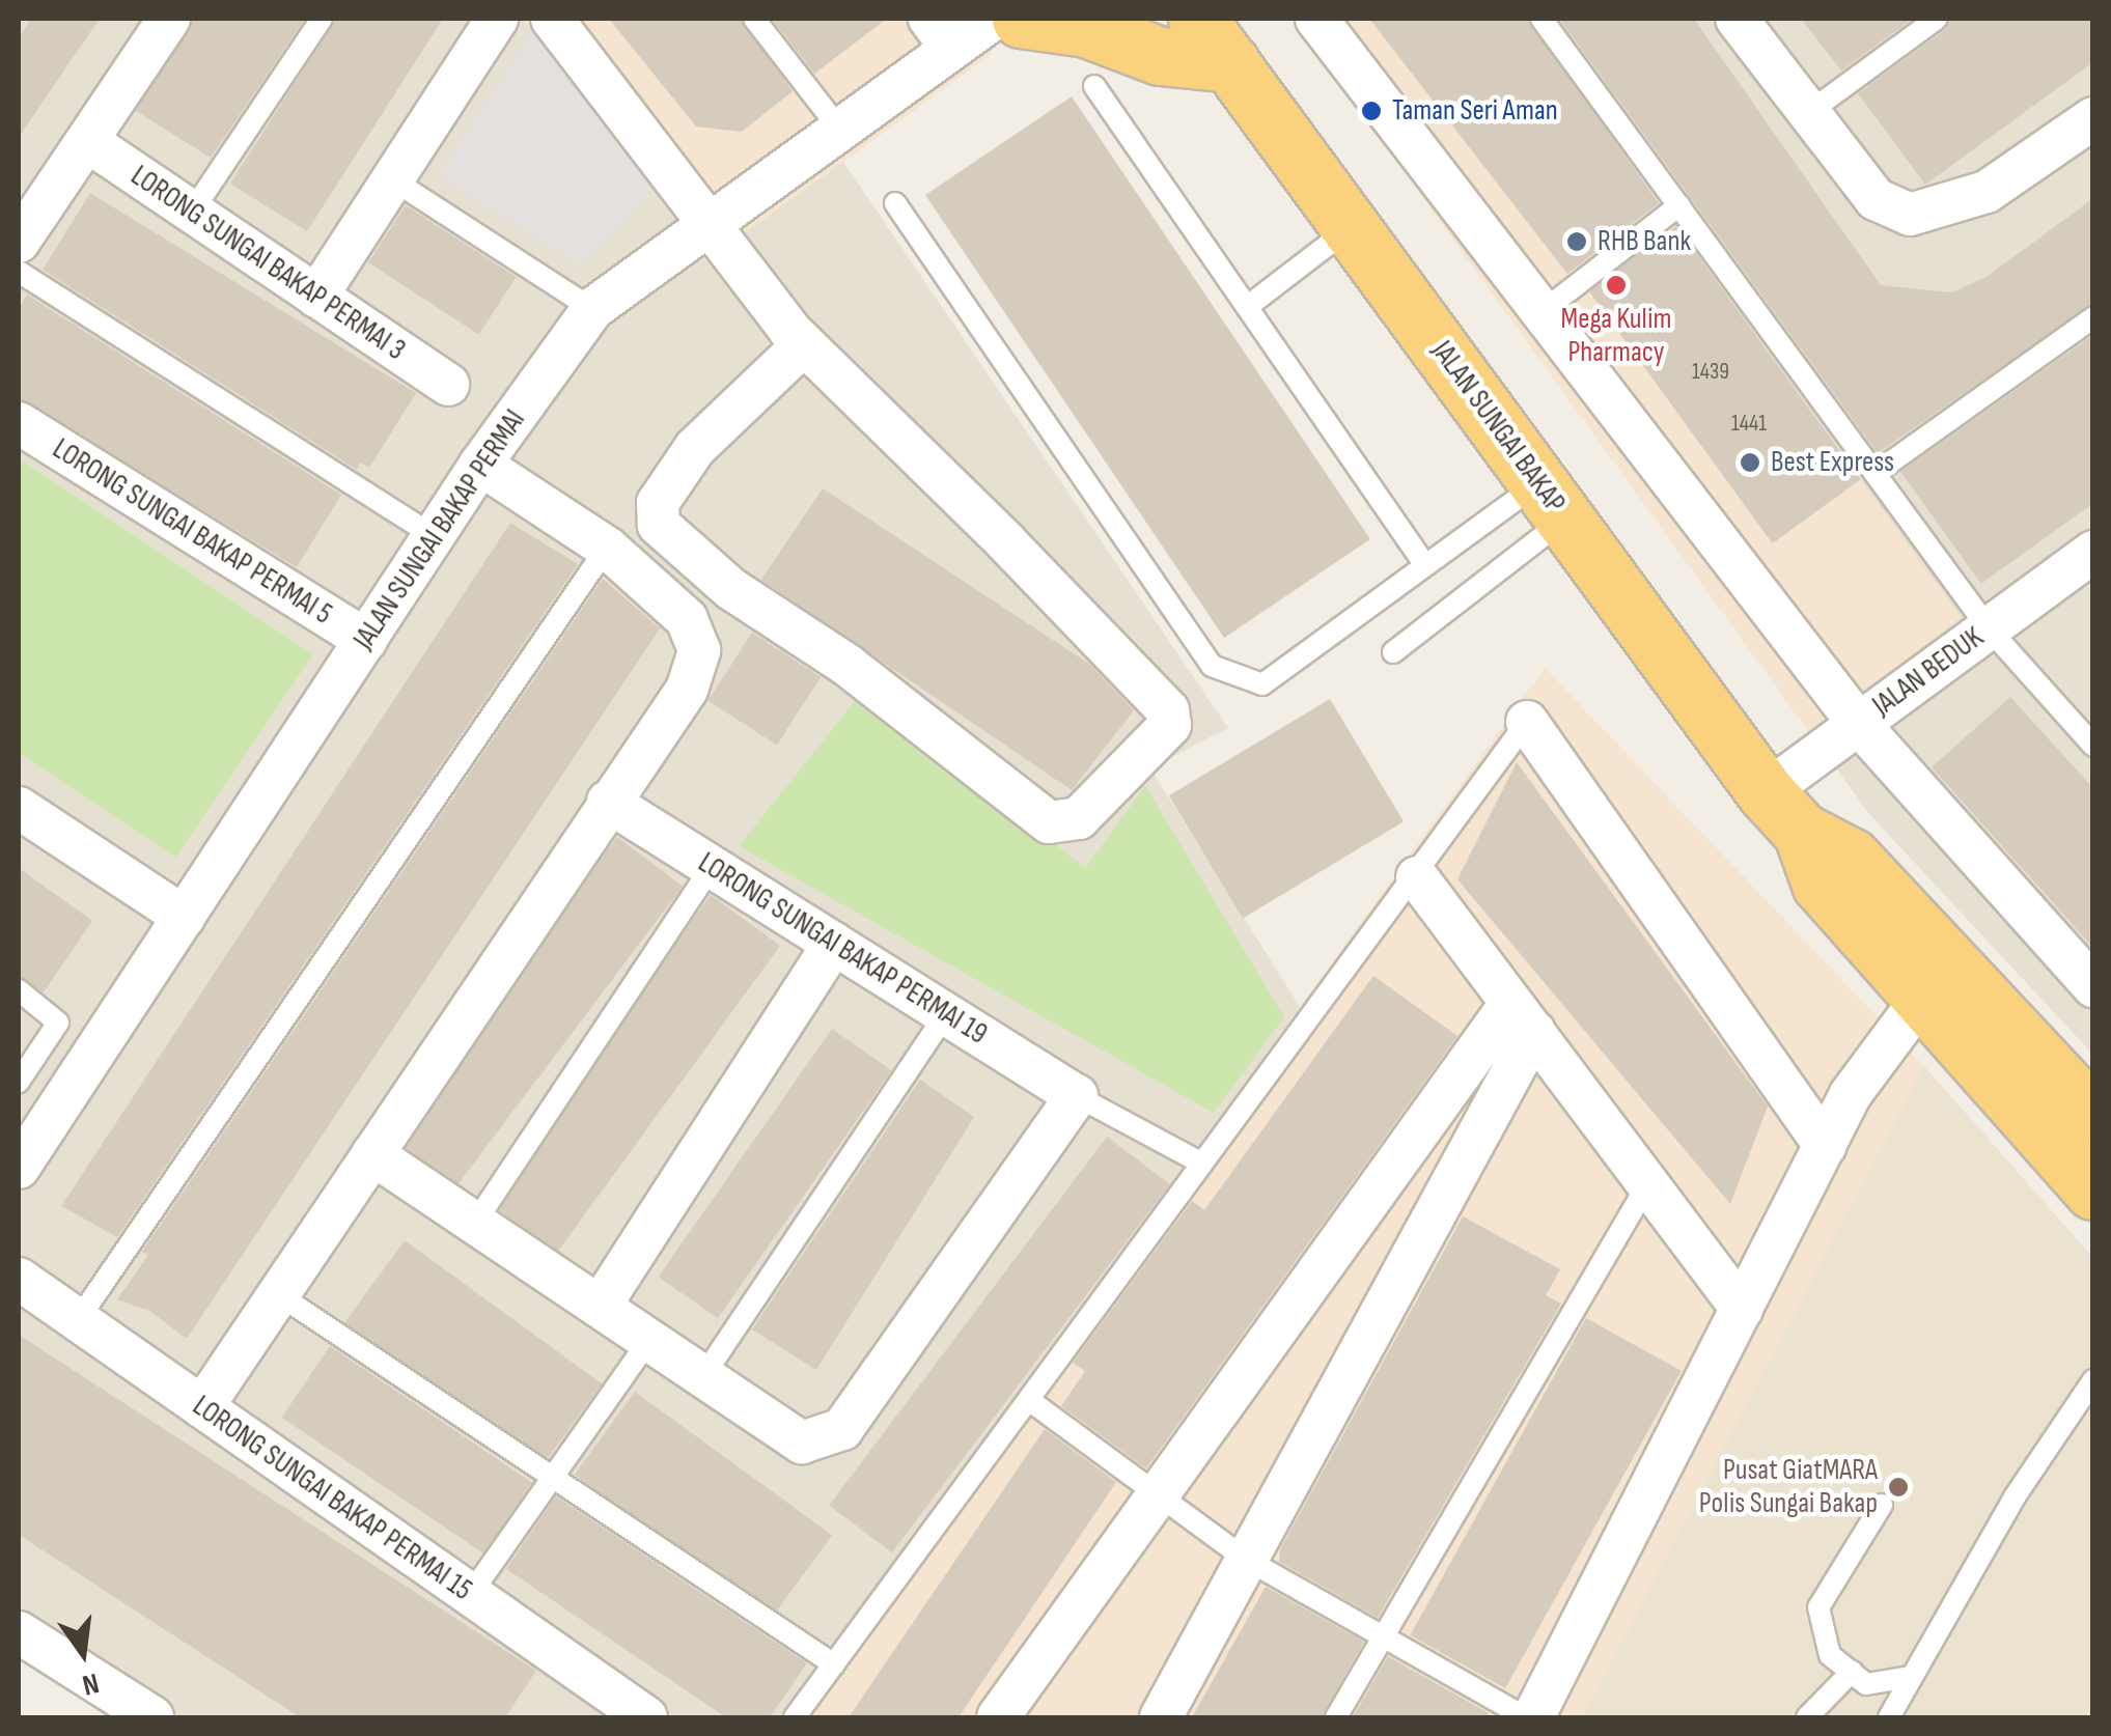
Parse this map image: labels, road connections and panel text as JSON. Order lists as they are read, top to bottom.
{
  "streets": {
    "highway": ["JALAN SUNGAI BAKAP"],
    "street": [
      "LORONG SUNGAI BAKAP PERMAI 3",
      "JALAN SUNGAI BAKAP PERMAI",
      "LORONG SUNGAI BAKAP PERMAI 5",
      "JALAN BEDUK",
      "LORONG SUNGAI BAKAP PERMAI 19",
      "LORONG SUNGAI BAKAP PERMAI 15"
    ]
  },
  "crossings": [
    ["JALAN SUNGAI BAKAP", "JALAN BEDUK"],
    ["JALAN SUNGAI BAKAP PERMAI", "LORONG SUNGAI BAKAP PERMAI 5"]
  ],
  "places": [
    "Taman Seri Aman",
    "RHB Bank",
    "Mega Kulim Pharmacy",
    "Best Express",
    "Pusat GiatMARA Polis Sungai Bakap"
  ],
  "house_numbers": ["1439", "1441"],
  "north": "bottom"
}
